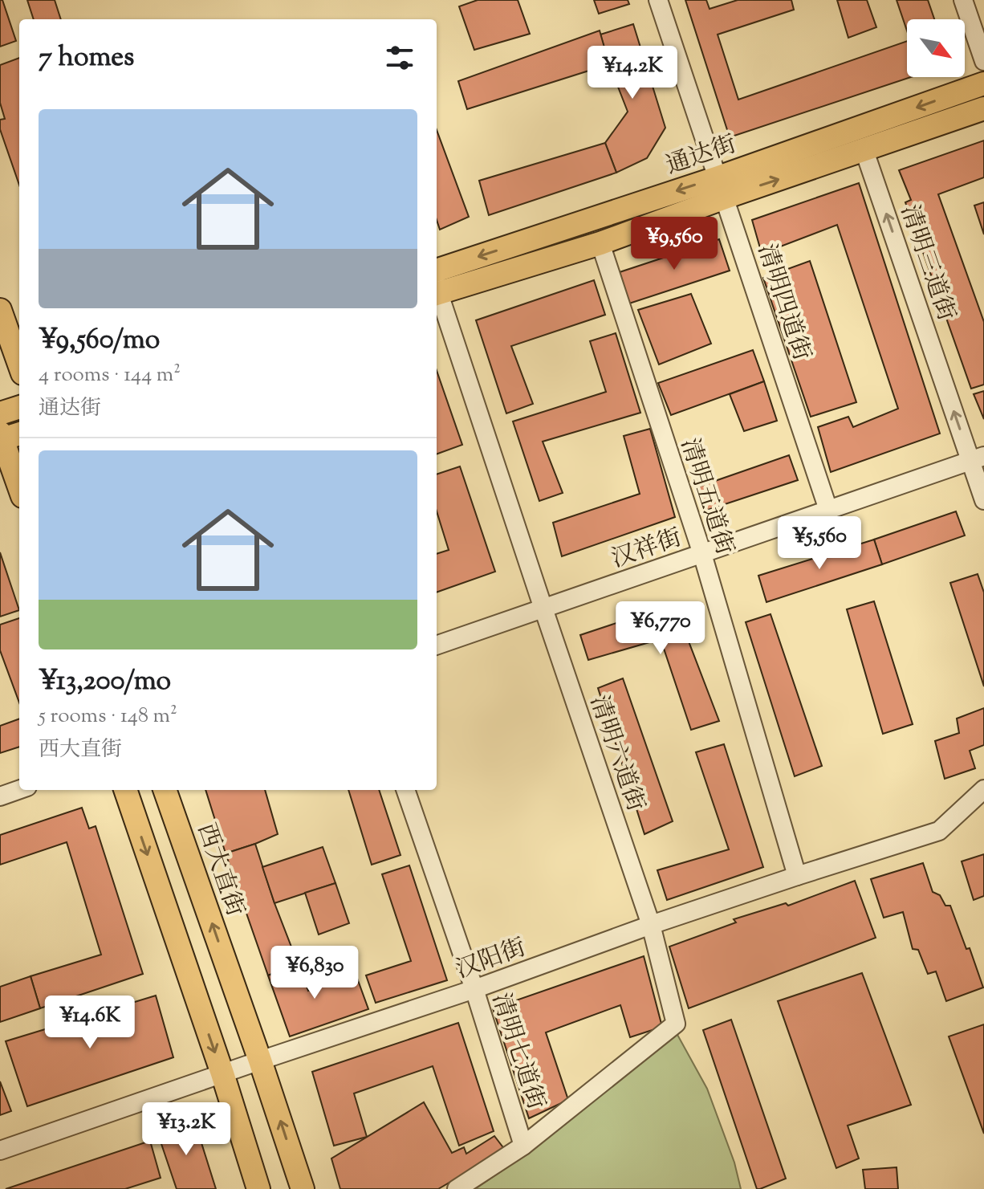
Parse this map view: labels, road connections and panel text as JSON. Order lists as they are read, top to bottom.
{
  "streets": {
    "main road": ["通达街", "西大直街"],
    "street": [
      "清明三道街",
      "清明四道街",
      "清明五道街",
      "汉祥街",
      "清明六道街",
      "汉阳街",
      "清明七道街"
    ]
  },
  "crossings": [
    ["通达街", "清明三道街"],
    ["通达街", "清明四道街"],
    ["通达街", "清明五道街"],
    ["清明三道街", "汉祥街"],
    ["清明四道街", "汉祥街"],
    ["清明五道街", "汉祥街"],
    ["清明五道街", "汉阳街"],
    ["汉祥街", "清明六道街"],
    ["清明六道街", "汉阳街"],
    ["清明六道街", "清明七道街"],
    ["西大直街", "汉阳街"],
    ["汉阳街", "清明七道街"]
  ],
  "one_way": ["清明三道街"],
  "north": "bottom right",
  "page": {
    "heading": "7 homes",
    "price": [
      "¥14.2K",
      "¥9,560",
      "¥5,560",
      "¥6,770",
      "¥6,830",
      "¥14.6K",
      "¥13.2K"
    ],
    "list": [
      {
        "name": "¥9,560/mo",
        "note": "4 rooms · 144 m² · 通达街"
      },
      {
        "name": "¥13,200/mo",
        "note": "5 rooms · 148 m² · 西大直街"
      }
    ]
  }
}
